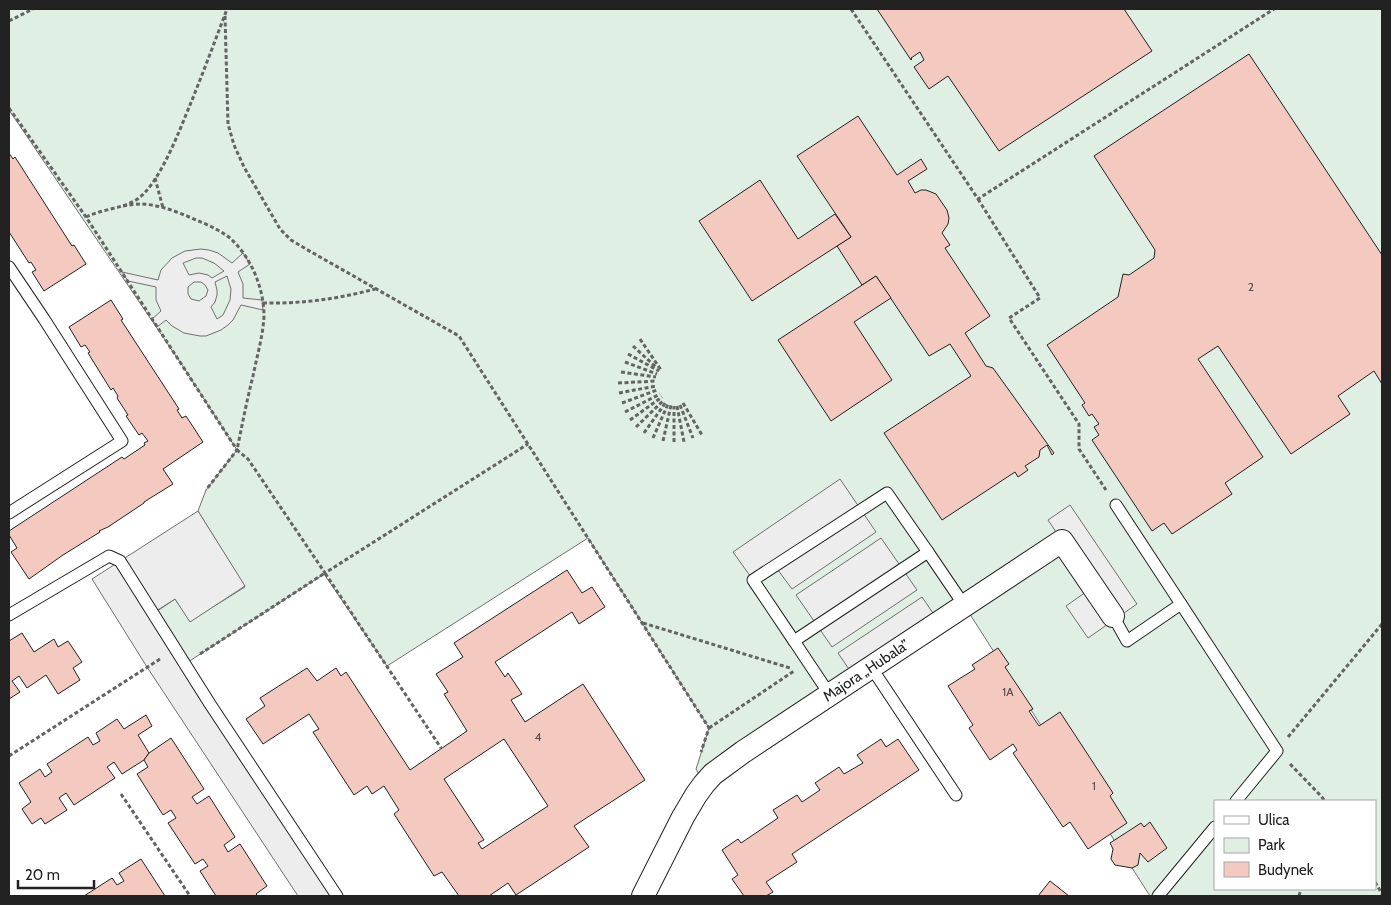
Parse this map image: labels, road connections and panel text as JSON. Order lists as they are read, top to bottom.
{
  "streets": {
    "street": ["Majora „Hubala”"]
  },
  "house_numbers": [
    "2",
    "1A",
    "4",
    "1"
  ],
  "legend": ["Ulica", "Park", "Budynek"],
  "scale_bar": "20 m"
}
